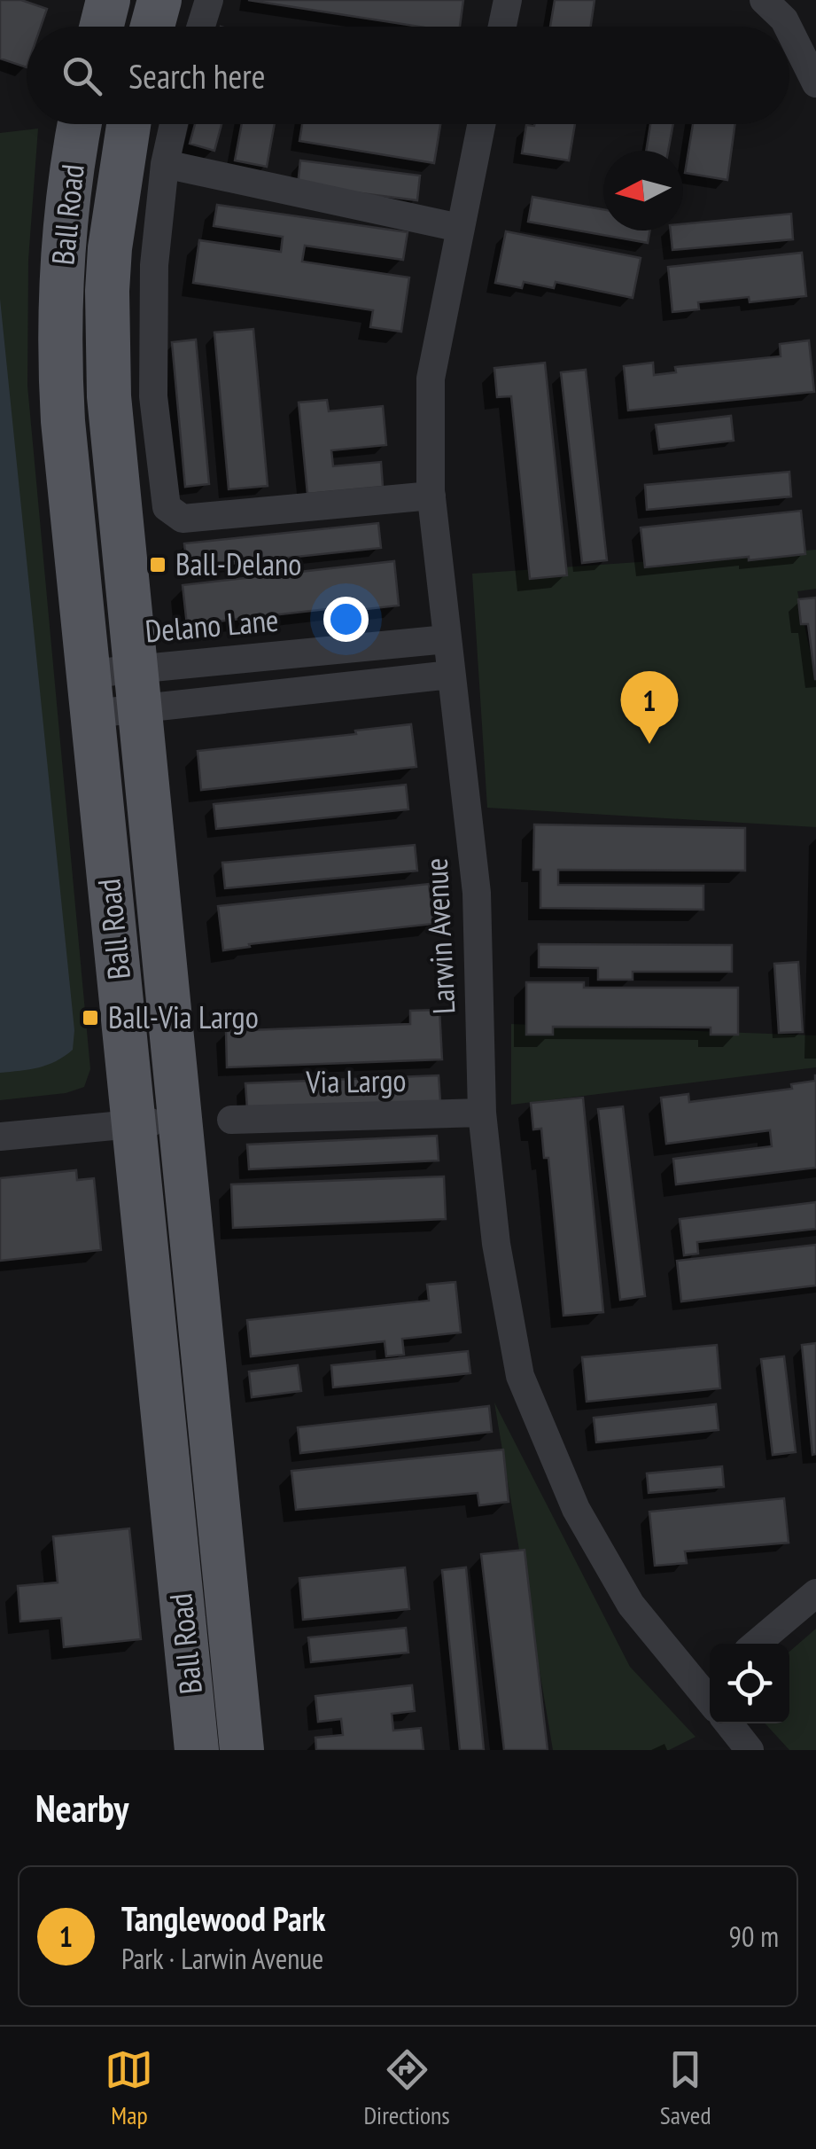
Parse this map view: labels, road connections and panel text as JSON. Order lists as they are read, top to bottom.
{
  "streets": {
    "main road": ["Ball Road"],
    "street": ["Delano Lane", "Larwin Avenue", "Via Largo"]
  },
  "crossings": [
    ["Ball Road", "Delano Lane"],
    ["Delano Lane", "Larwin Avenue"],
    ["Larwin Avenue", "Via Largo"]
  ],
  "places": {
    "transit": ["Ball-Delano", "Ball-Via Largo"]
  },
  "north": "left",
  "page": {
    "search": "Search here",
    "pins": "1",
    "heading": "Nearby",
    "list": [
      {
        "mark": "1",
        "name": "Tanglewood Park",
        "note": "Park · Larwin Avenue",
        "value": "90 m"
      }
    ],
    "nav": ["Map", "Directions", "Saved"]
  }
}
